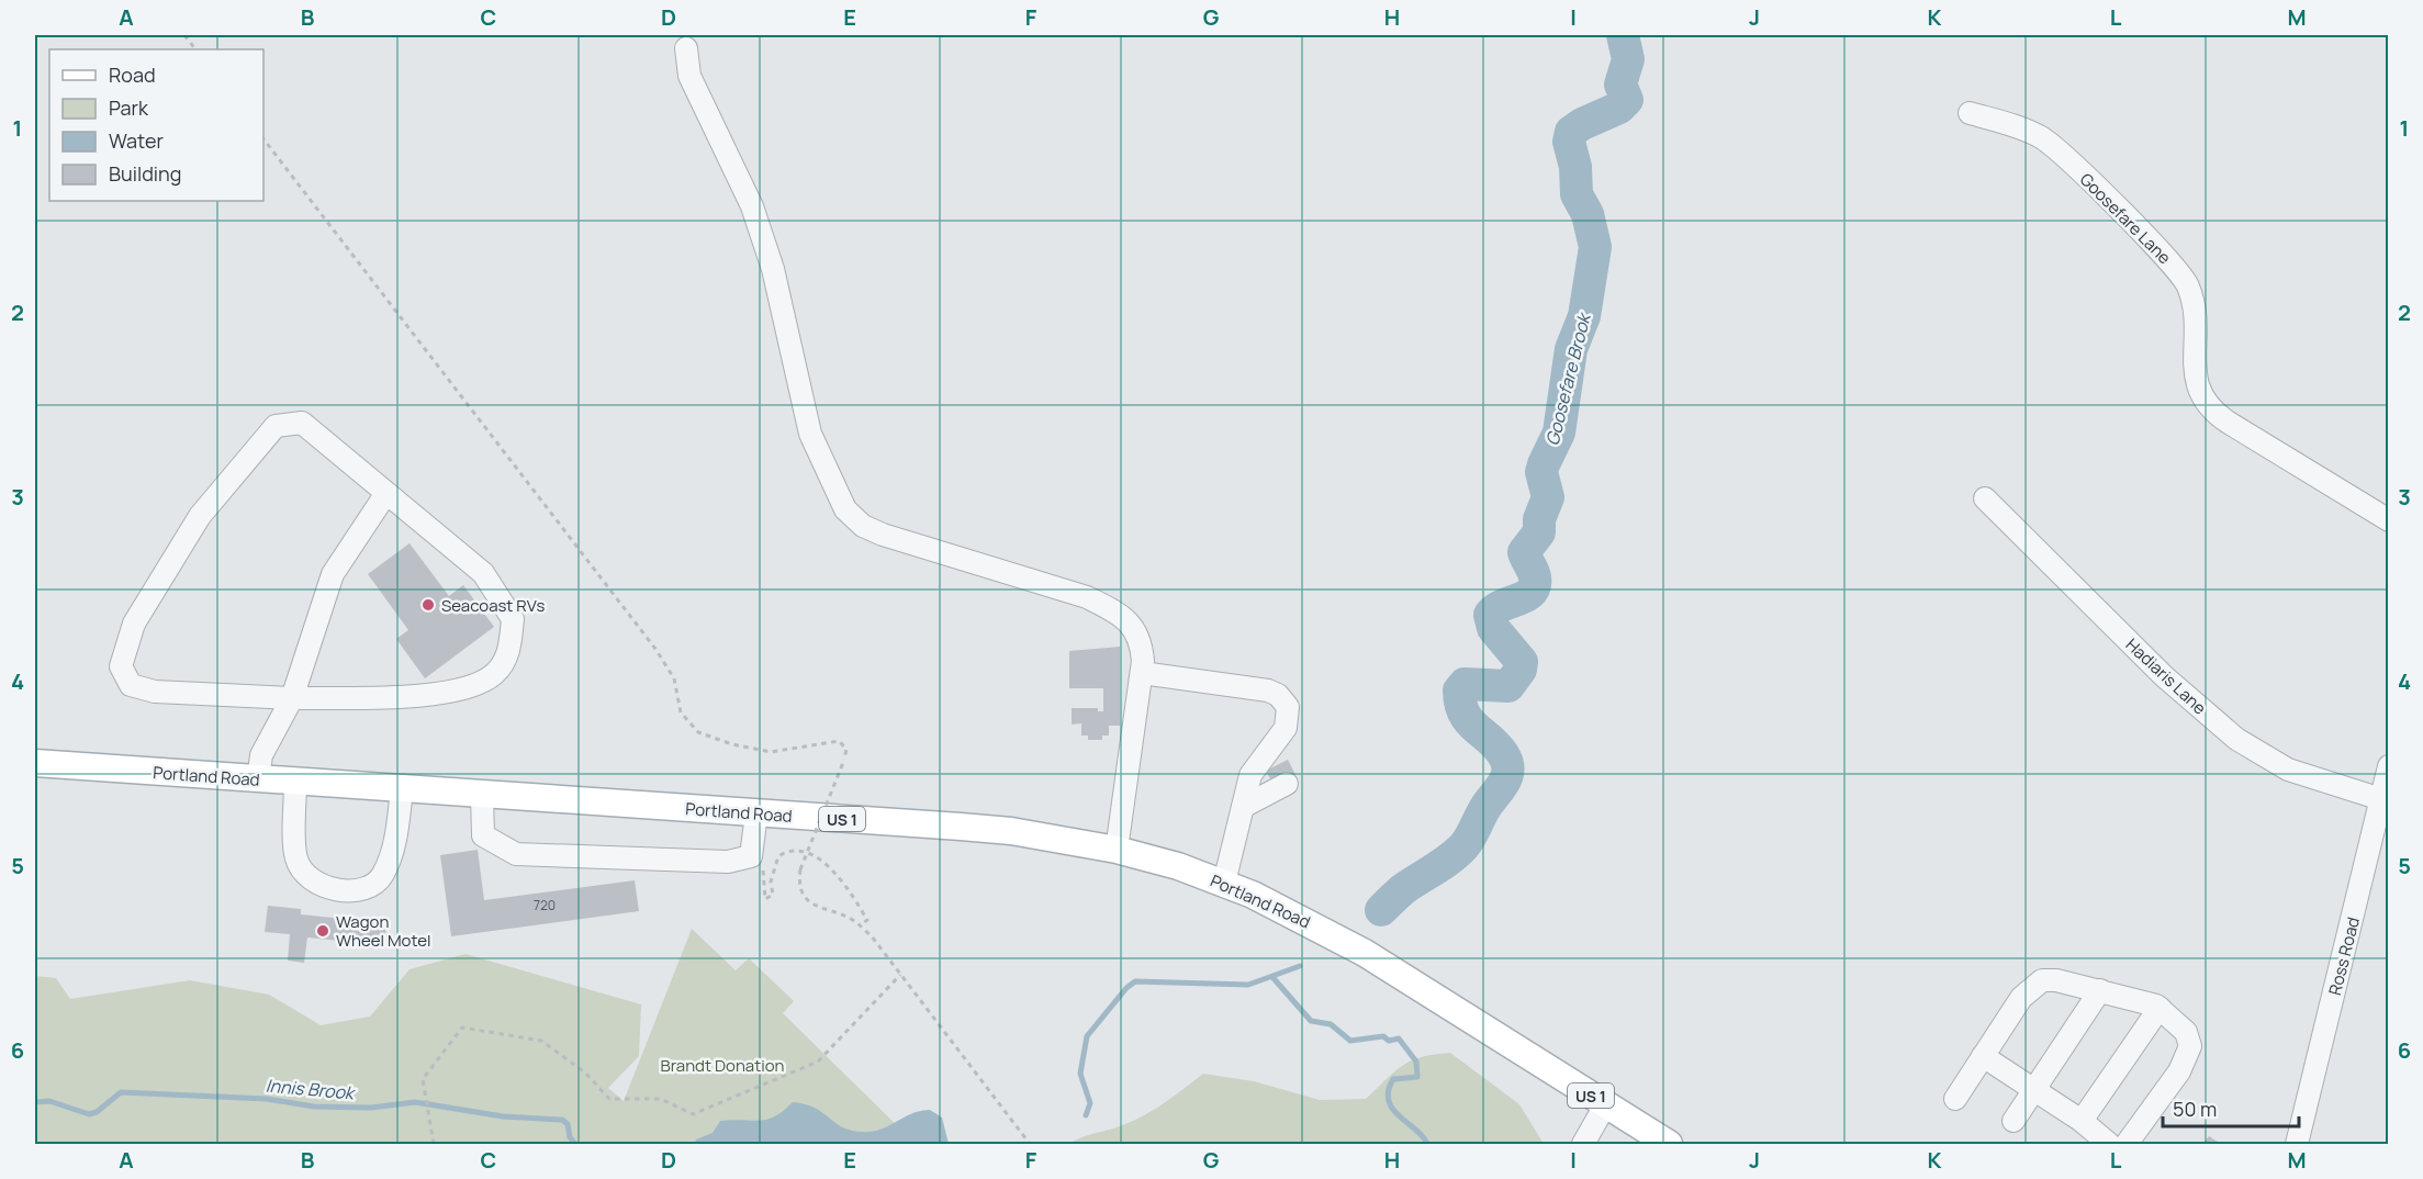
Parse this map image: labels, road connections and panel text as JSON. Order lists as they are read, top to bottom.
{
  "streets": {
    "main road": ["Portland Road", "US 1"],
    "street": ["Goosefare Lane", "Hadiaris Lane", "Ross Road"]
  },
  "crossings": [
    ["Hadiaris Lane", "Ross Road"],
    ["Portland Road", "US 1"]
  ],
  "water": ["Goosefare Brook", "Innis Brook"],
  "parks": ["Brandt Donation"],
  "places": ["Seacoast RVs", "Wagon Wheel Motel"],
  "house_numbers": ["720"],
  "legend": [
    "Road",
    "Park",
    "Water",
    "Building"
  ],
  "scale_bar": "50 m",
  "grid": {
    "columns": [
      "A",
      "B",
      "C",
      "D",
      "E",
      "F",
      "G",
      "H",
      "I",
      "J",
      "K",
      "L",
      "M"
    ],
    "rows": [
      "1",
      "2",
      "3",
      "4",
      "5",
      "6"
    ]
  }
}
